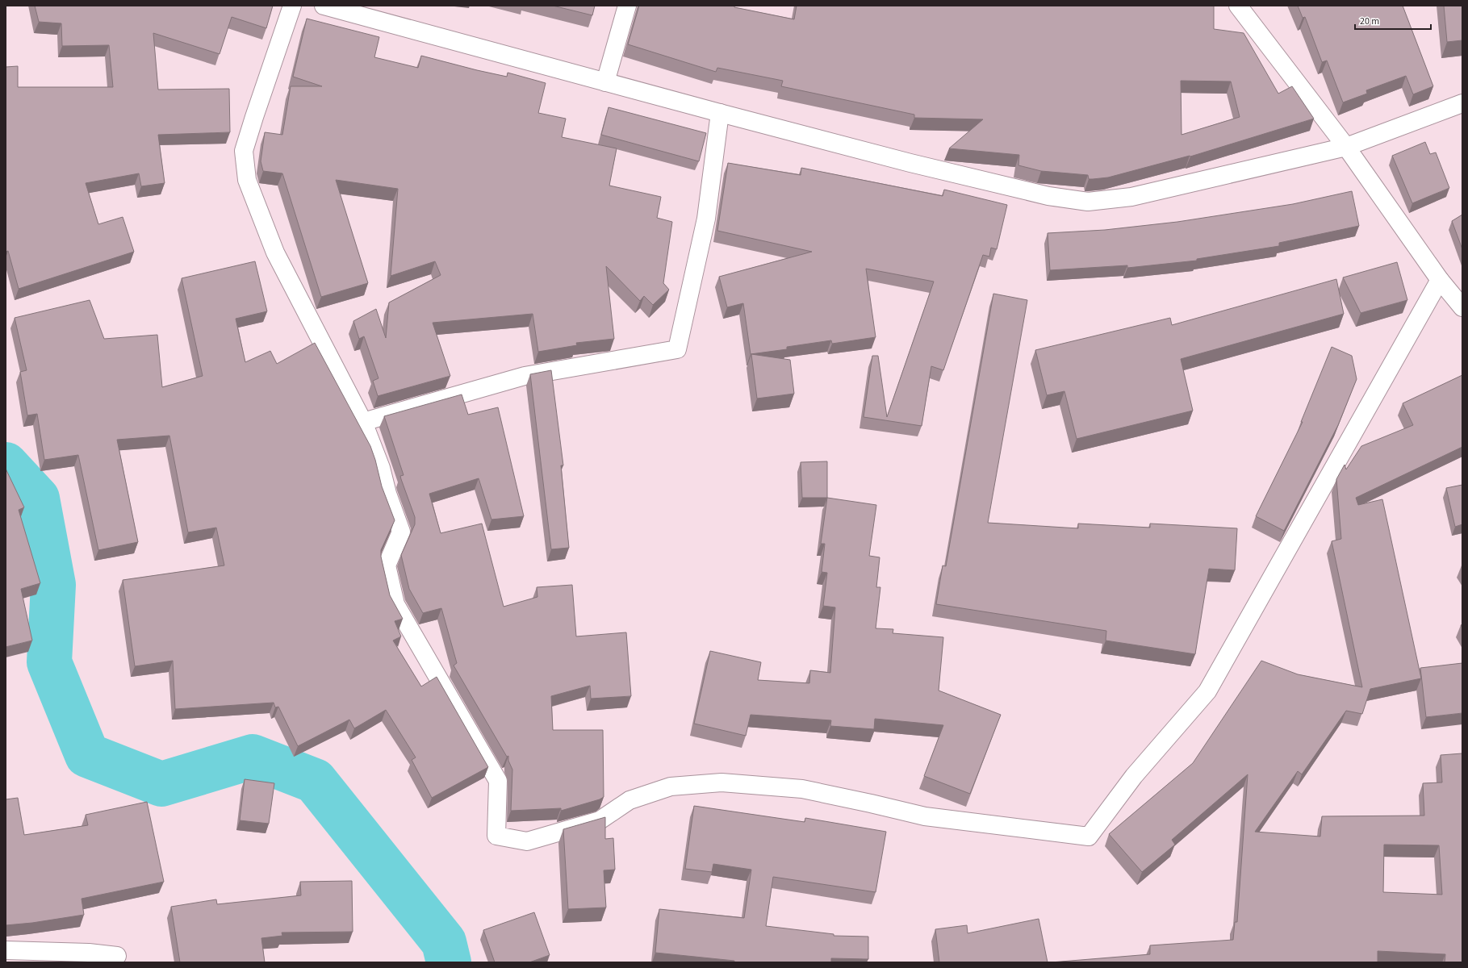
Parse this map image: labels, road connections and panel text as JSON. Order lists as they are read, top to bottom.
{
  "scale_bar": "20 m"
}
